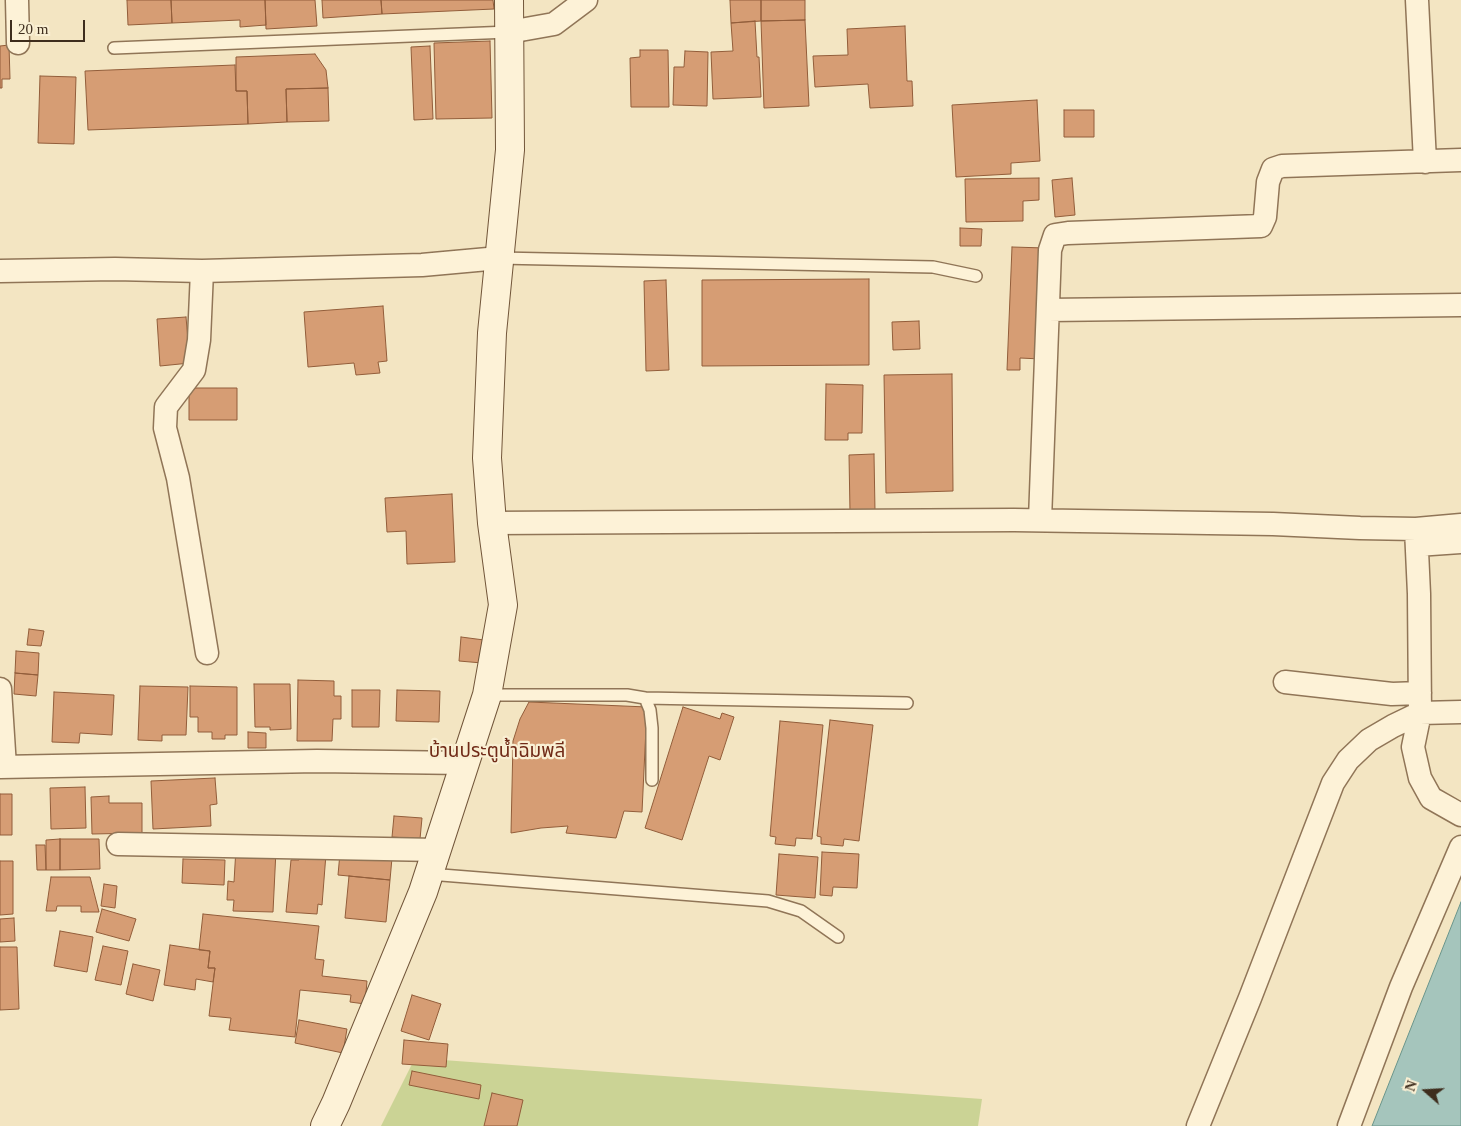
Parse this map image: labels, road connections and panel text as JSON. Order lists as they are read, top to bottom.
{
  "districts": ["บ้านประตูน้ำฉิมพลี"],
  "scale_bar": "20 m",
  "north": "left"
}
